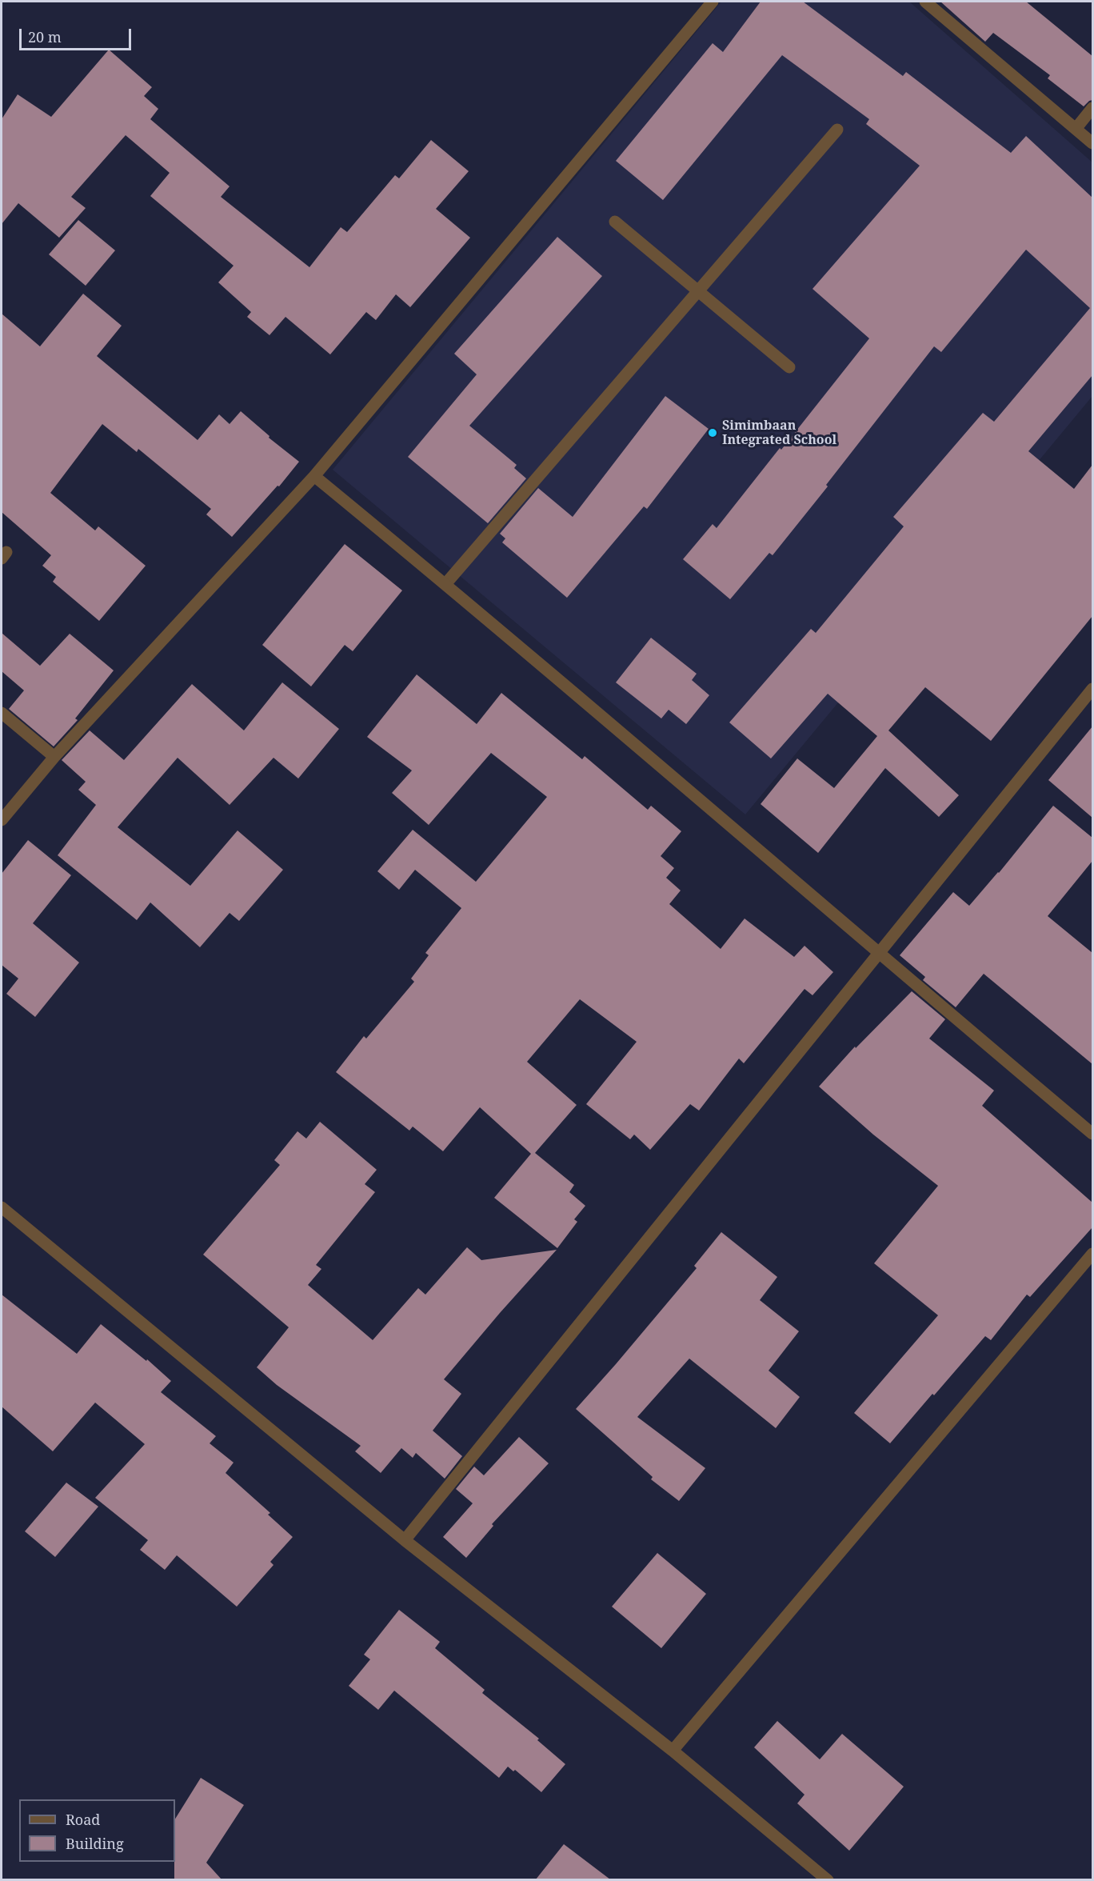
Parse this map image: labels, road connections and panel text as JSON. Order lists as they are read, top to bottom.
{
  "places": ["Simimbaan Integrated School"],
  "legend": ["Road", "Building"],
  "scale_bar": "20 m"
}
